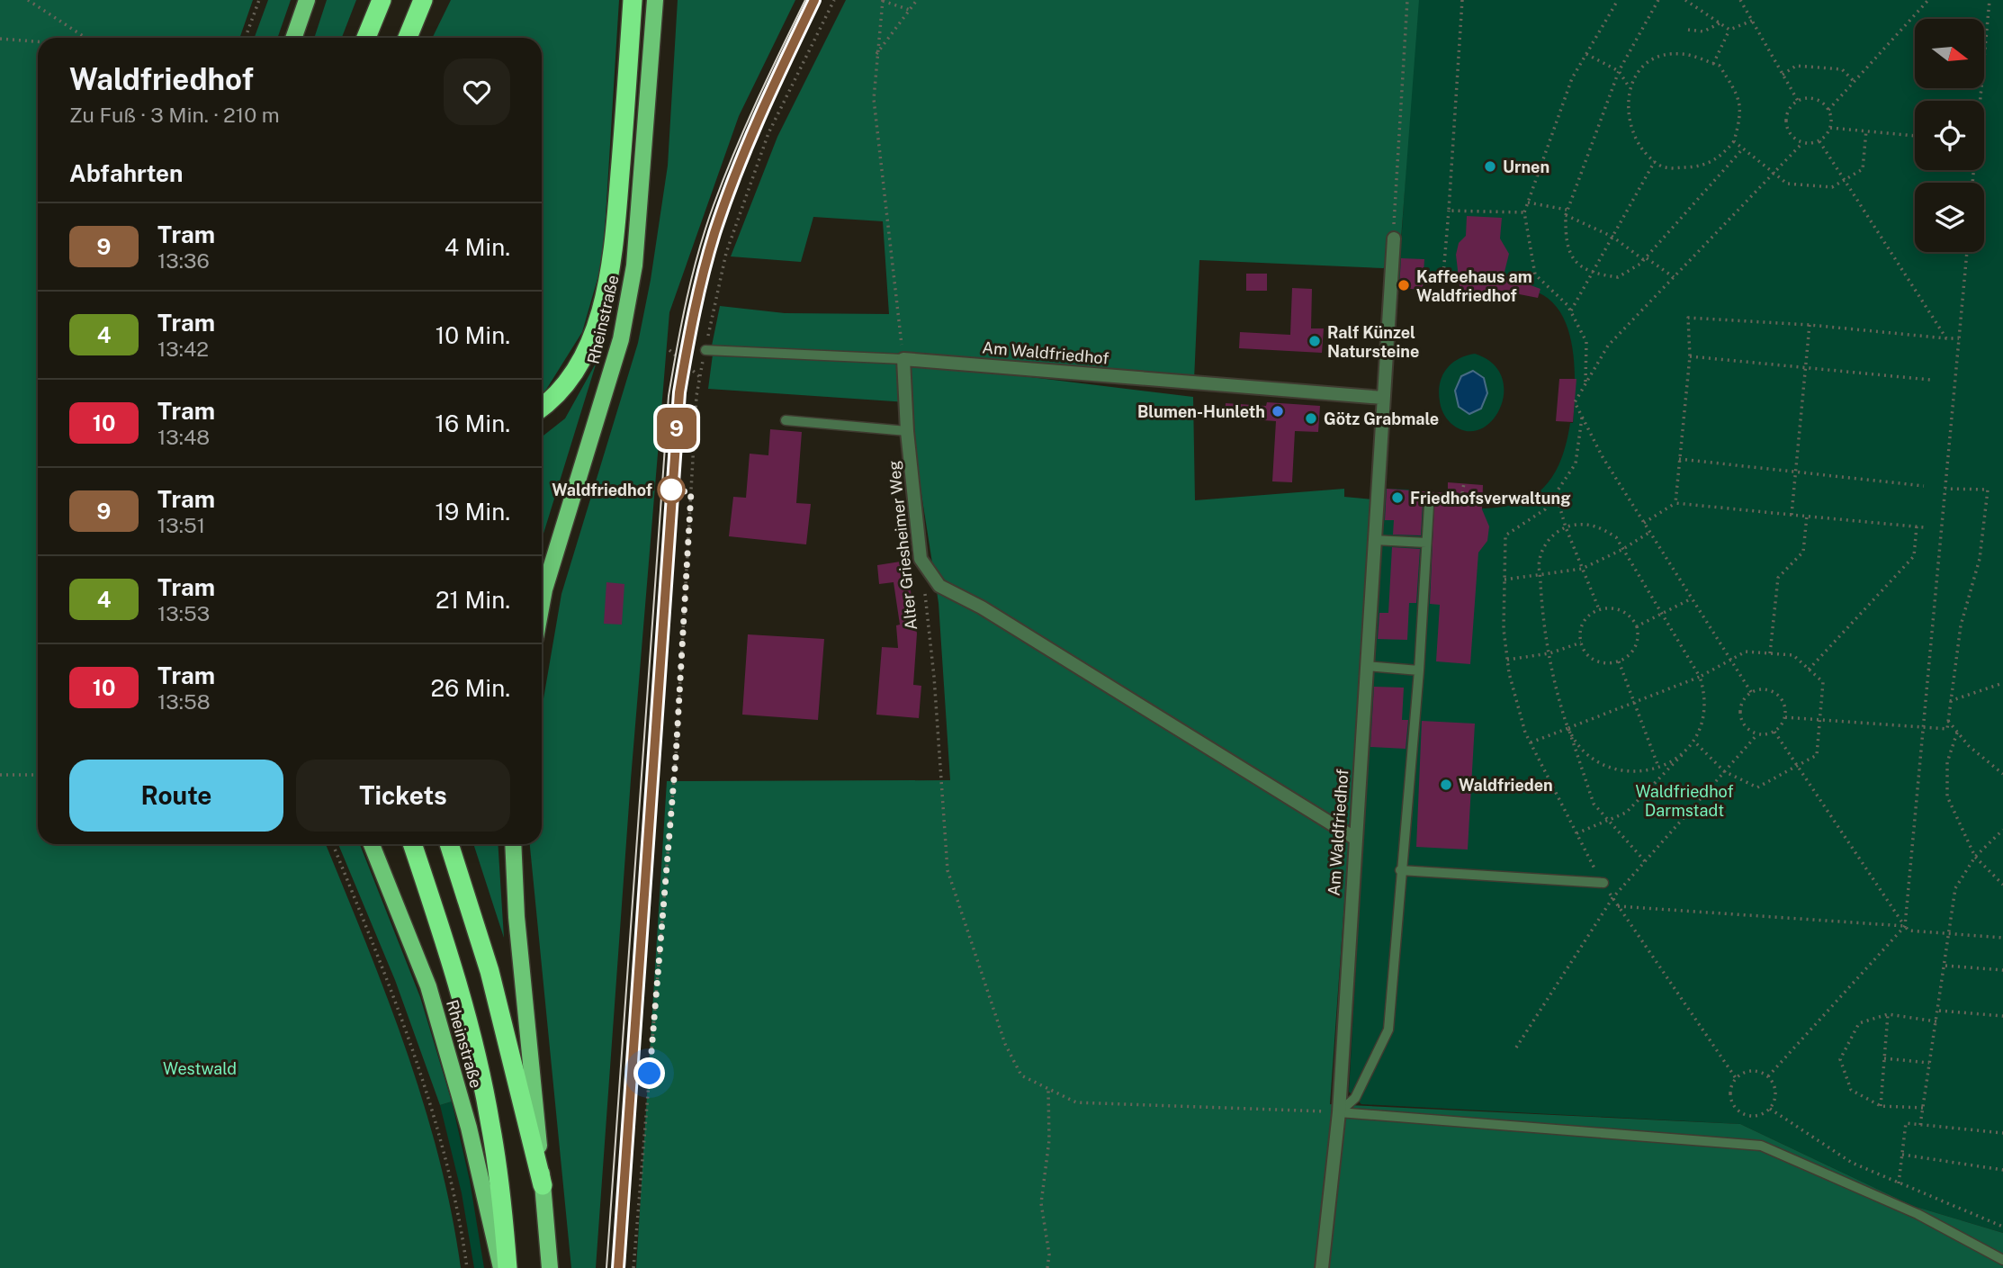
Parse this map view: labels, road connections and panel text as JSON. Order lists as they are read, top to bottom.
{
  "streets": {
    "main road": ["Rheinstraße"],
    "street": ["Am Waldfriedhof", "Alter Griesheimer Weg"]
  },
  "crossings": [
    ["Am Waldfriedhof", "Alter Griesheimer Weg"]
  ],
  "parks": ["Waldfriedhof Darmstadt", "Westwald"],
  "places": [
    "Urnen",
    "Kaffeehaus am Waldfriedhof",
    "Ralf Künzel Natursteine",
    "Blumen-Hunleth",
    "Götz Grabmale",
    "Waldfriedhof",
    "Friedhofsverwaltung",
    "Waldfrieden"
  ],
  "lines": ["tram line 9"],
  "north": "right",
  "page": {
    "on_map": "9",
    "heading": [
      ["Waldfriedhof", "Zu Fuß · 3 Min. · 210 m"],
      "Abfahrten"
    ],
    "list": [
      {
        "mark": "9",
        "name": "Tram",
        "note": "13:36",
        "value": "4 Min."
      },
      {
        "mark": "4",
        "name": "Tram",
        "note": "13:42",
        "value": "10 Min."
      },
      {
        "mark": "10",
        "name": "Tram",
        "note": "13:48",
        "value": "16 Min."
      },
      {
        "mark": "9",
        "name": "Tram",
        "note": "13:51",
        "value": "19 Min."
      },
      {
        "mark": "4",
        "name": "Tram",
        "note": "13:53",
        "value": "21 Min."
      },
      {
        "mark": "10",
        "name": "Tram",
        "note": "13:58",
        "value": "26 Min."
      }
    ],
    "buttons": ["Route", "Tickets"]
  }
}
